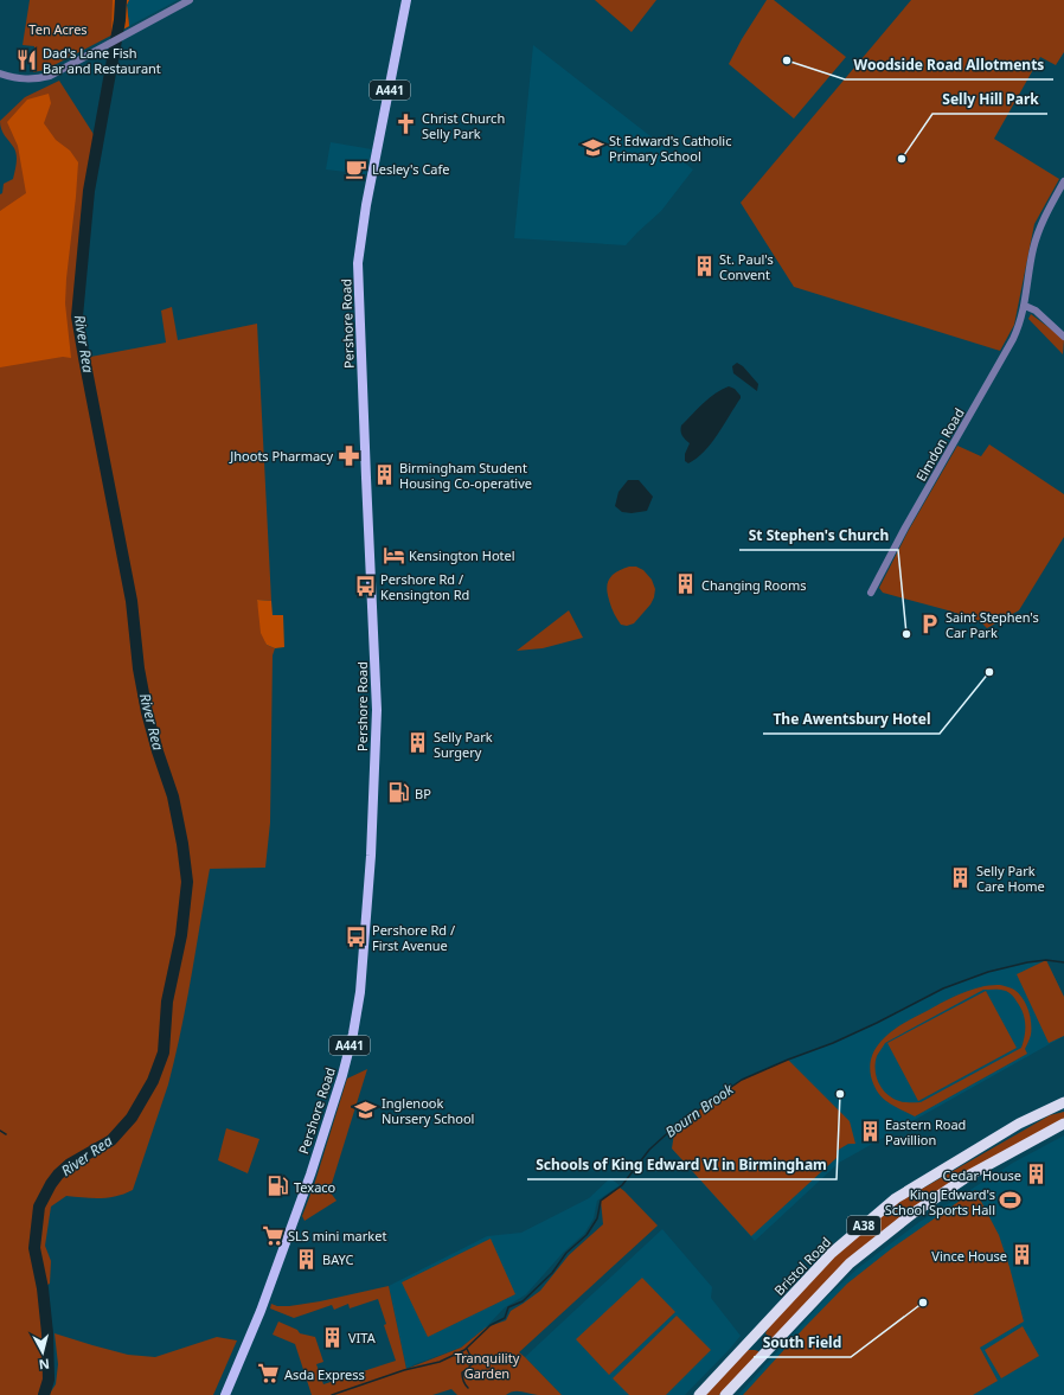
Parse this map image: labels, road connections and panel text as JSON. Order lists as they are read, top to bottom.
{
  "streets": {
    "highway": ["A38", "Bristol Road"],
    "main road": ["A441", "Pershore Road"],
    "street": ["Elmdon Road"]
  },
  "water": ["River Rea", "Bourn Brook"],
  "parks": ["Ten Acres", "Tranquility Garden"],
  "places": {
    "restaurant": ["Dad's Lane Fish Bar and Restaurant"],
    "other": [
      "Woodside Road Allotments",
      "Selly Hill Park",
      "St Stephen's Church",
      "The Awentsbury Hotel",
      "Schools of King Edward VI in Birmingham",
      "South Field"
    ],
    "church": ["Christ Church Selly Park"],
    "school or university": ["St Edward's Catholic Primary School", "Inglenook Nursery School"],
    "cafe": ["Lesley's Cafe"],
    "building": [
      "St. Paul's Convent",
      "Birmingham Student Housing Co-operative",
      "Changing Rooms",
      "Selly Park Surgery",
      "Selly Park Care Home",
      "Eastern Road Pavillion",
      "Cedar House",
      "Vince House",
      "BAYC",
      "VITA"
    ],
    "pharmacy": ["Jhoots Pharmacy"],
    "hotel": ["Kensington Hotel"],
    "bus stop": ["Pershore Rd / Kensington Rd", "Pershore Rd / First Avenue"],
    "parking": ["Saint Stephen's Car Park"],
    "fuel station": ["BP", "Texaco"],
    "sports": ["King Edward's School Sports Hall"],
    "supermarket": ["SLS mini market", "Asda Express"]
  },
  "north": "bottom"
}
